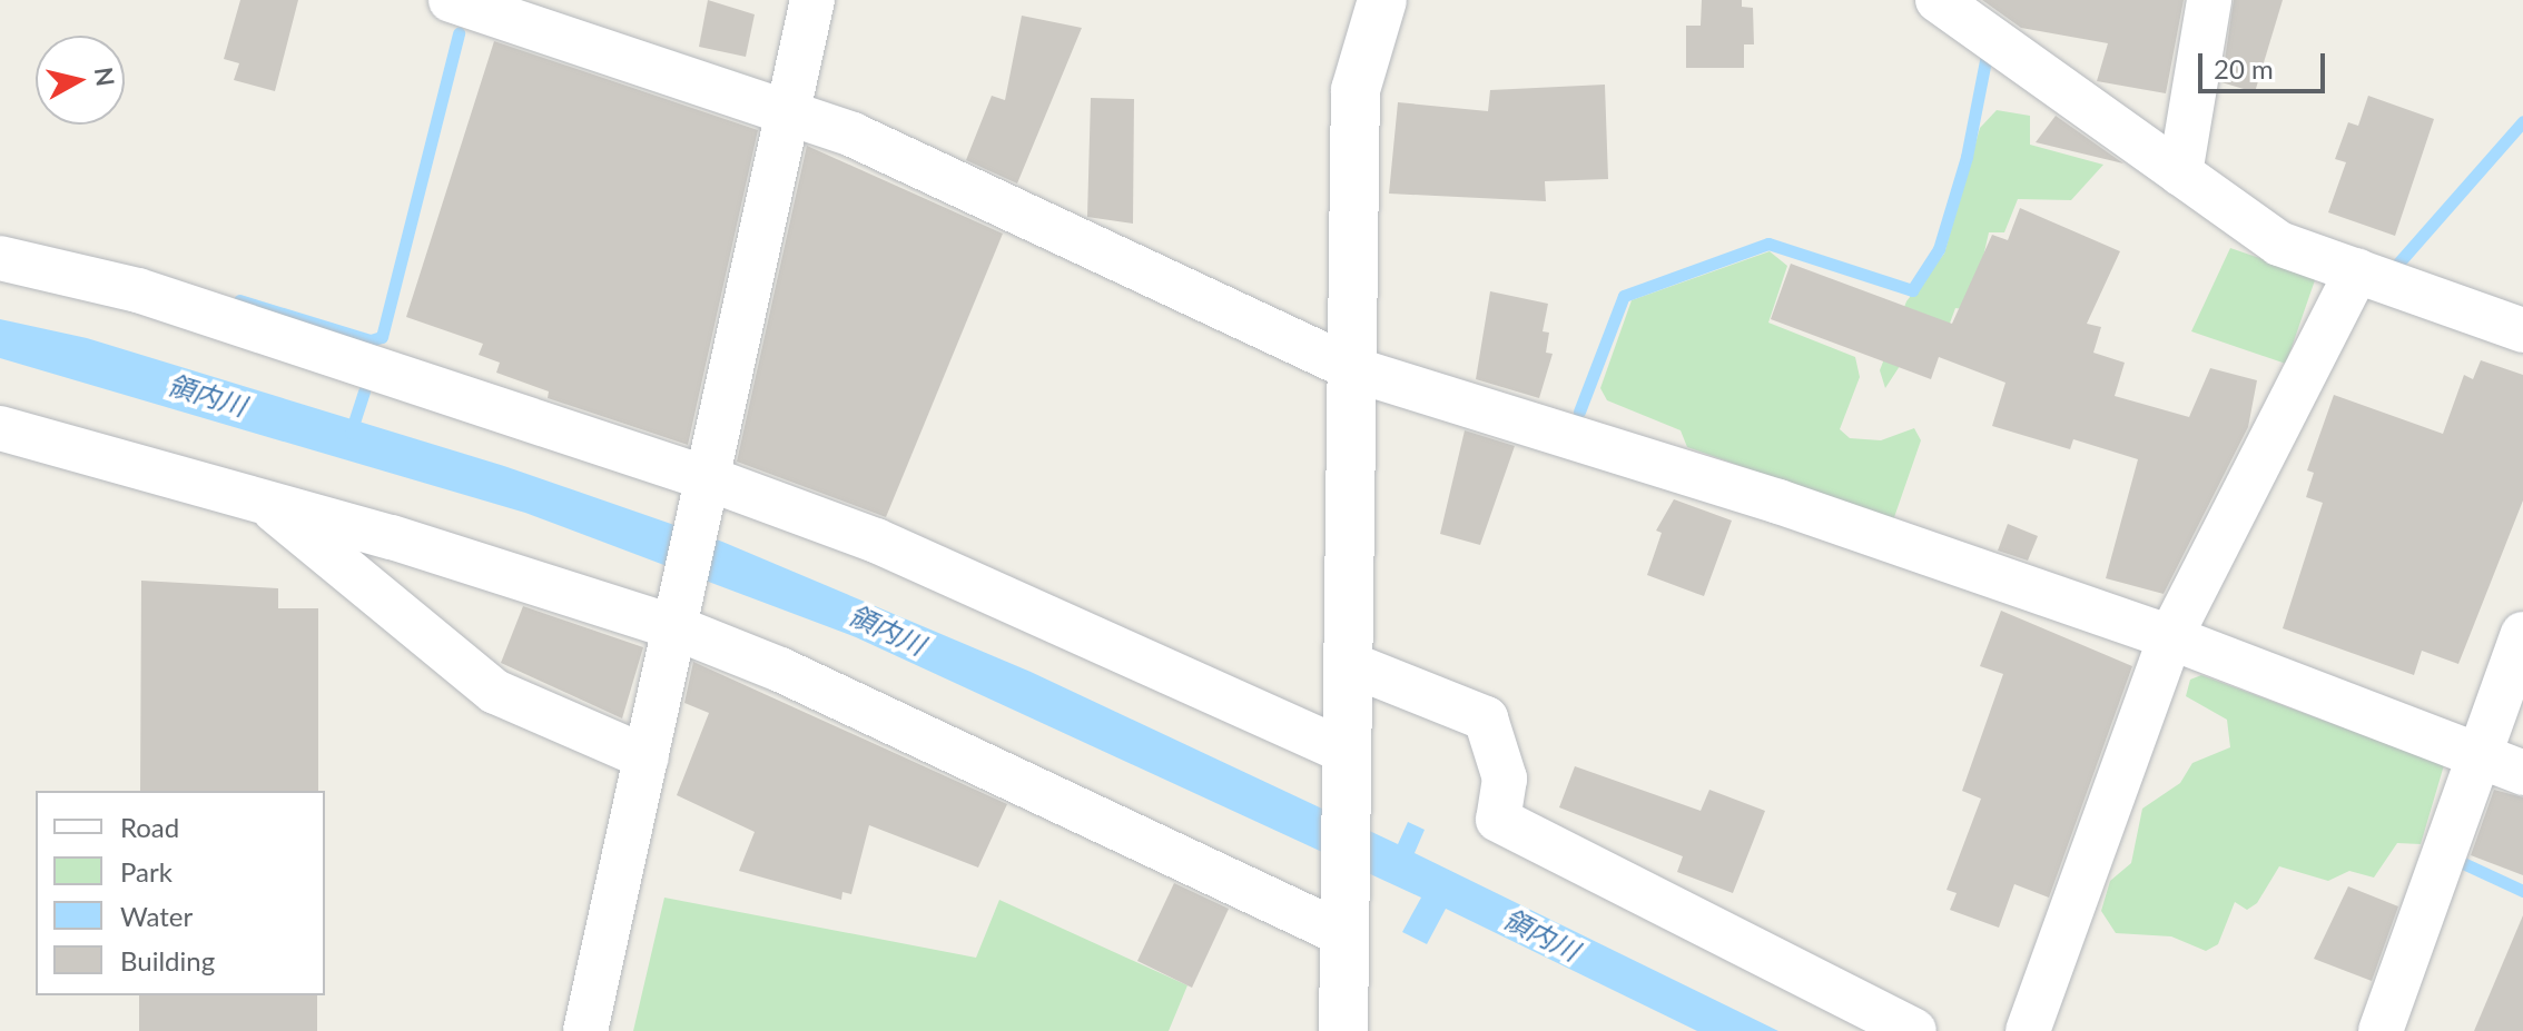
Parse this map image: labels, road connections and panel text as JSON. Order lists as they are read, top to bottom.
{
  "water": ["領内川"],
  "legend": [
    "Road",
    "Park",
    "Water",
    "Building"
  ],
  "scale_bar": "20 m",
  "north": "right"
}
